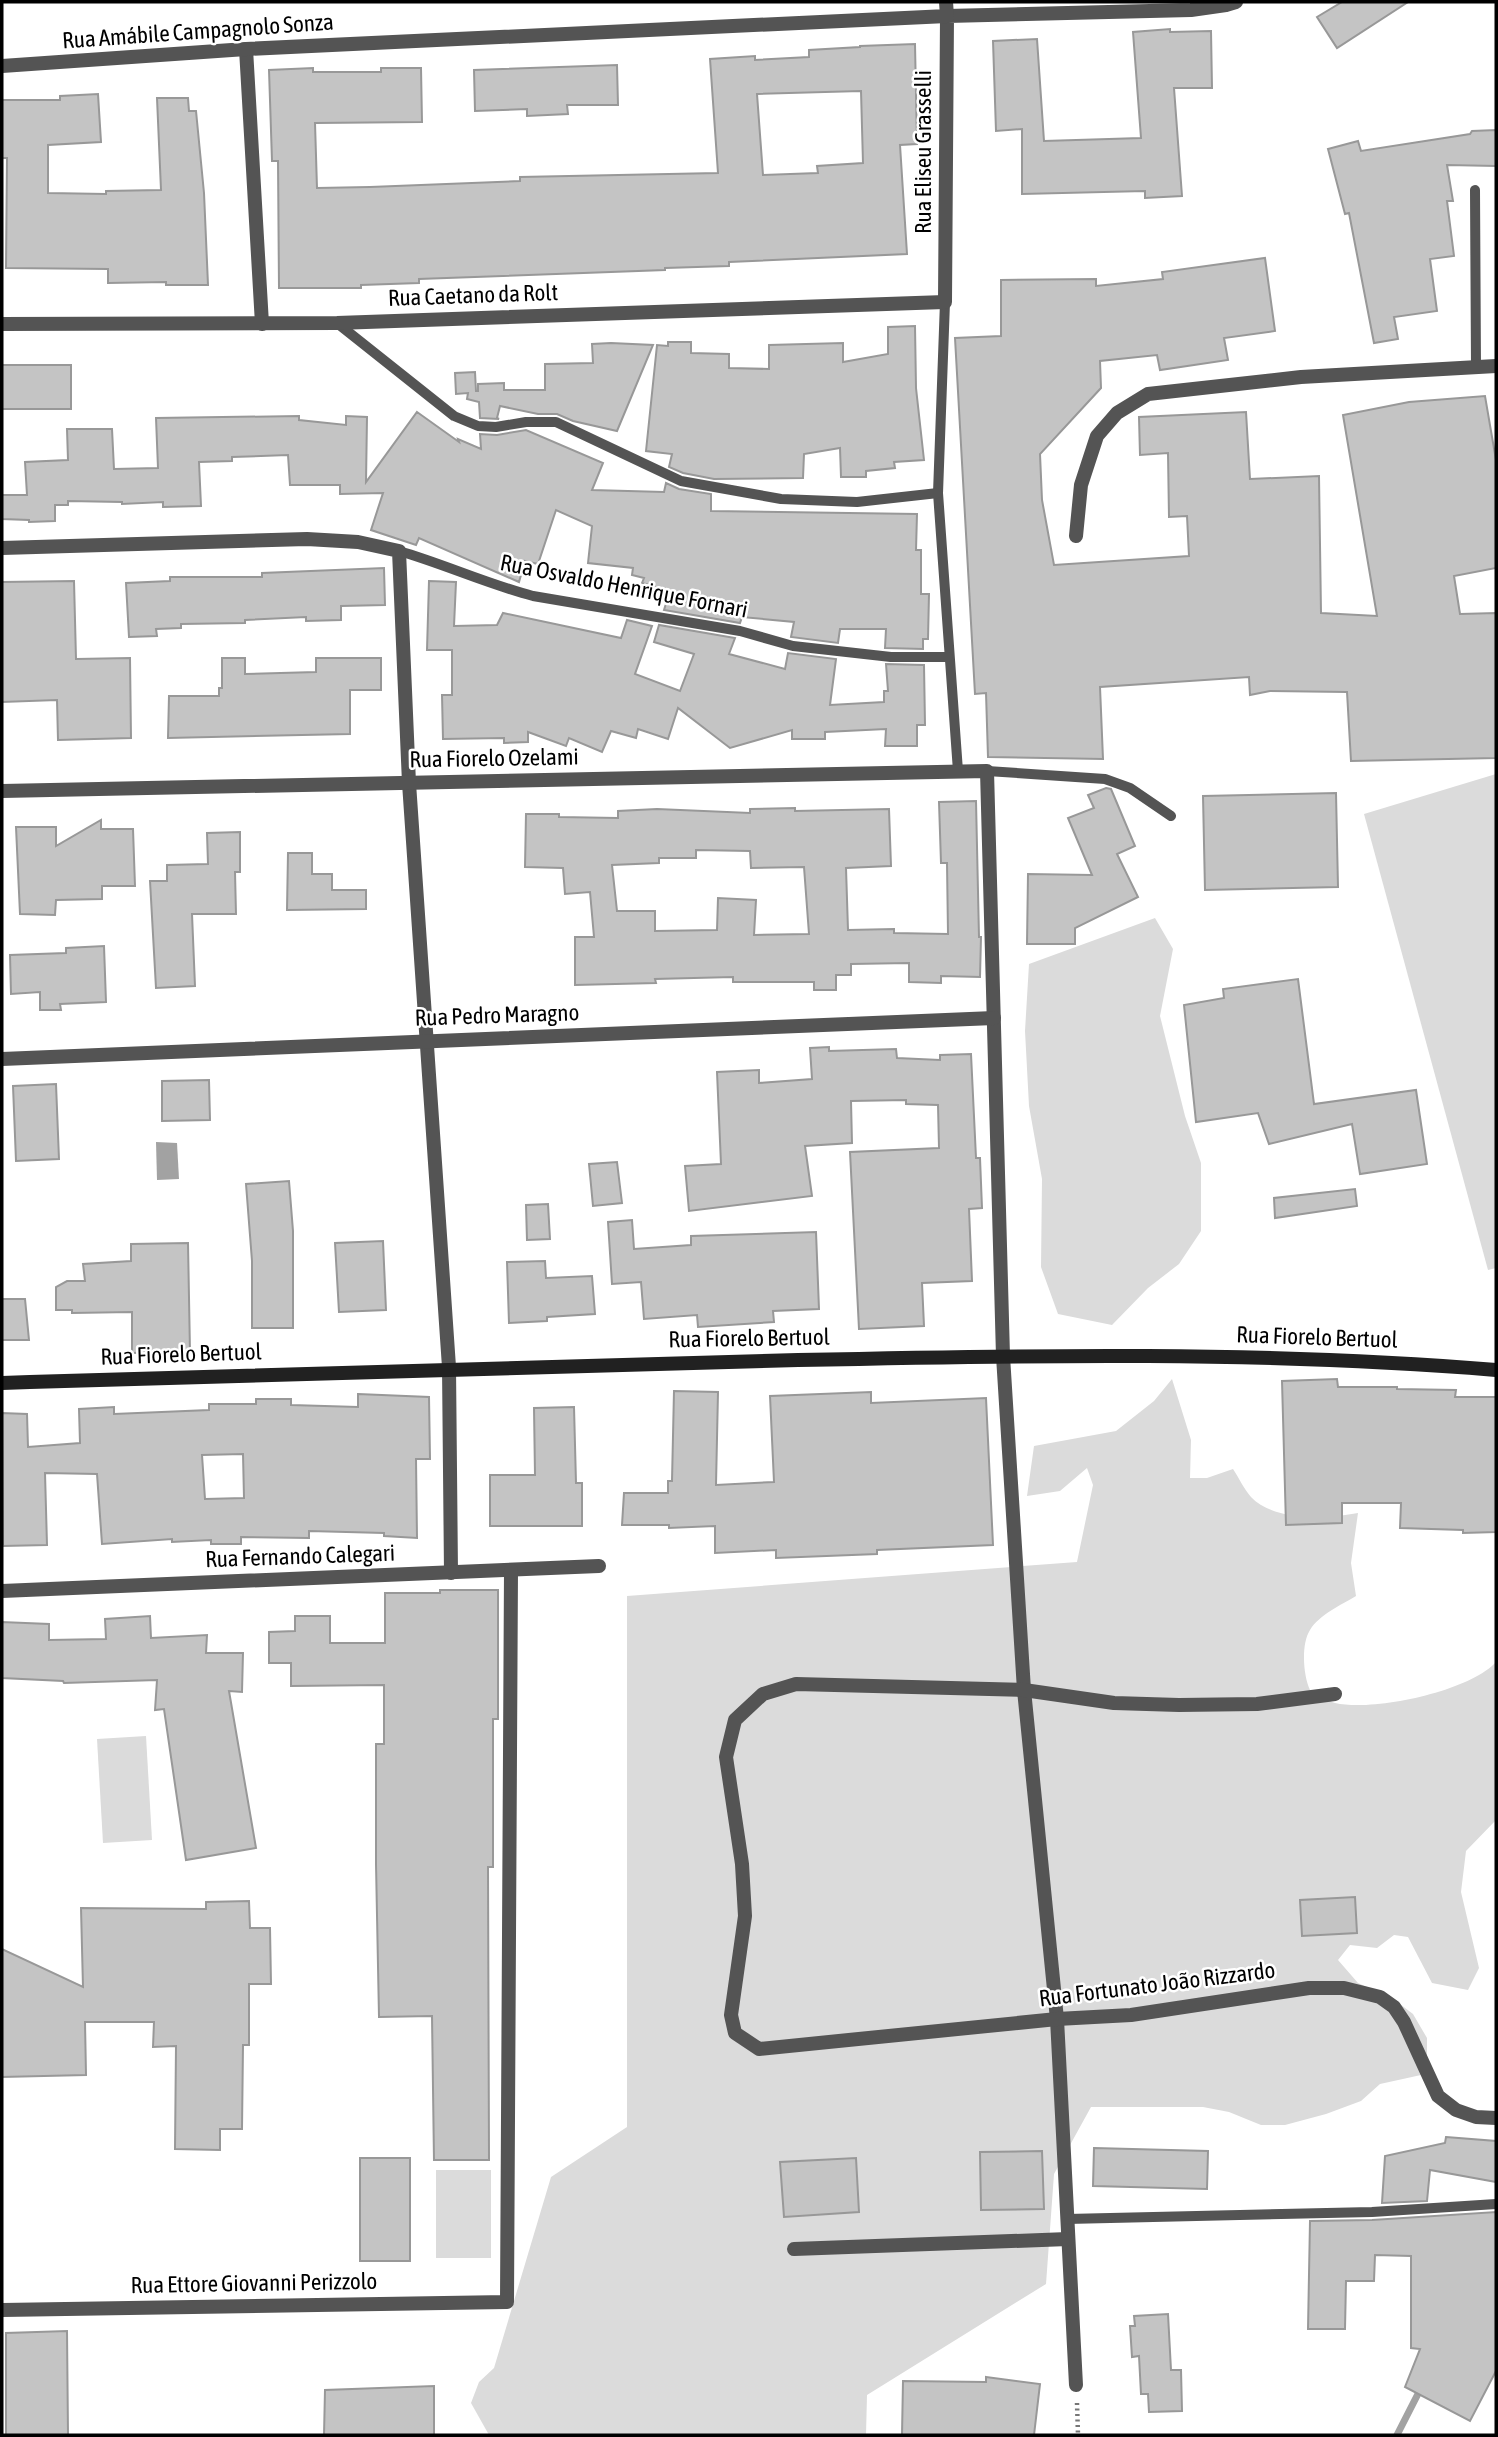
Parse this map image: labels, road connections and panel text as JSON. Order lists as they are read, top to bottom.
{
  "streets": {
    "main road": ["Rua Fiorelo Bertuol"],
    "street": [
      "Rua Amábile Campagnolo Sonza",
      "Rua Eliseu Grasselli",
      "Rua Caetano da Rolt",
      "Rua Osvaldo Henrique Fornari",
      "Rua Fiorelo Ozelami",
      "Rua Pedro Maragno",
      "Rua Fernando Calegari",
      "Rua Fortunato João Rizzardo",
      "Rua Ettore Giovanni Perizzolo"
    ]
  },
  "crossings": [
    ["Rua Amábile Campagnolo Sonza", "Rua Eliseu Grasselli"],
    ["Rua Eliseu Grasselli", "Rua Caetano da Rolt"],
    ["Rua Fernando Calegari", "Rua Ettore Giovanni Perizzolo"]
  ]
}
